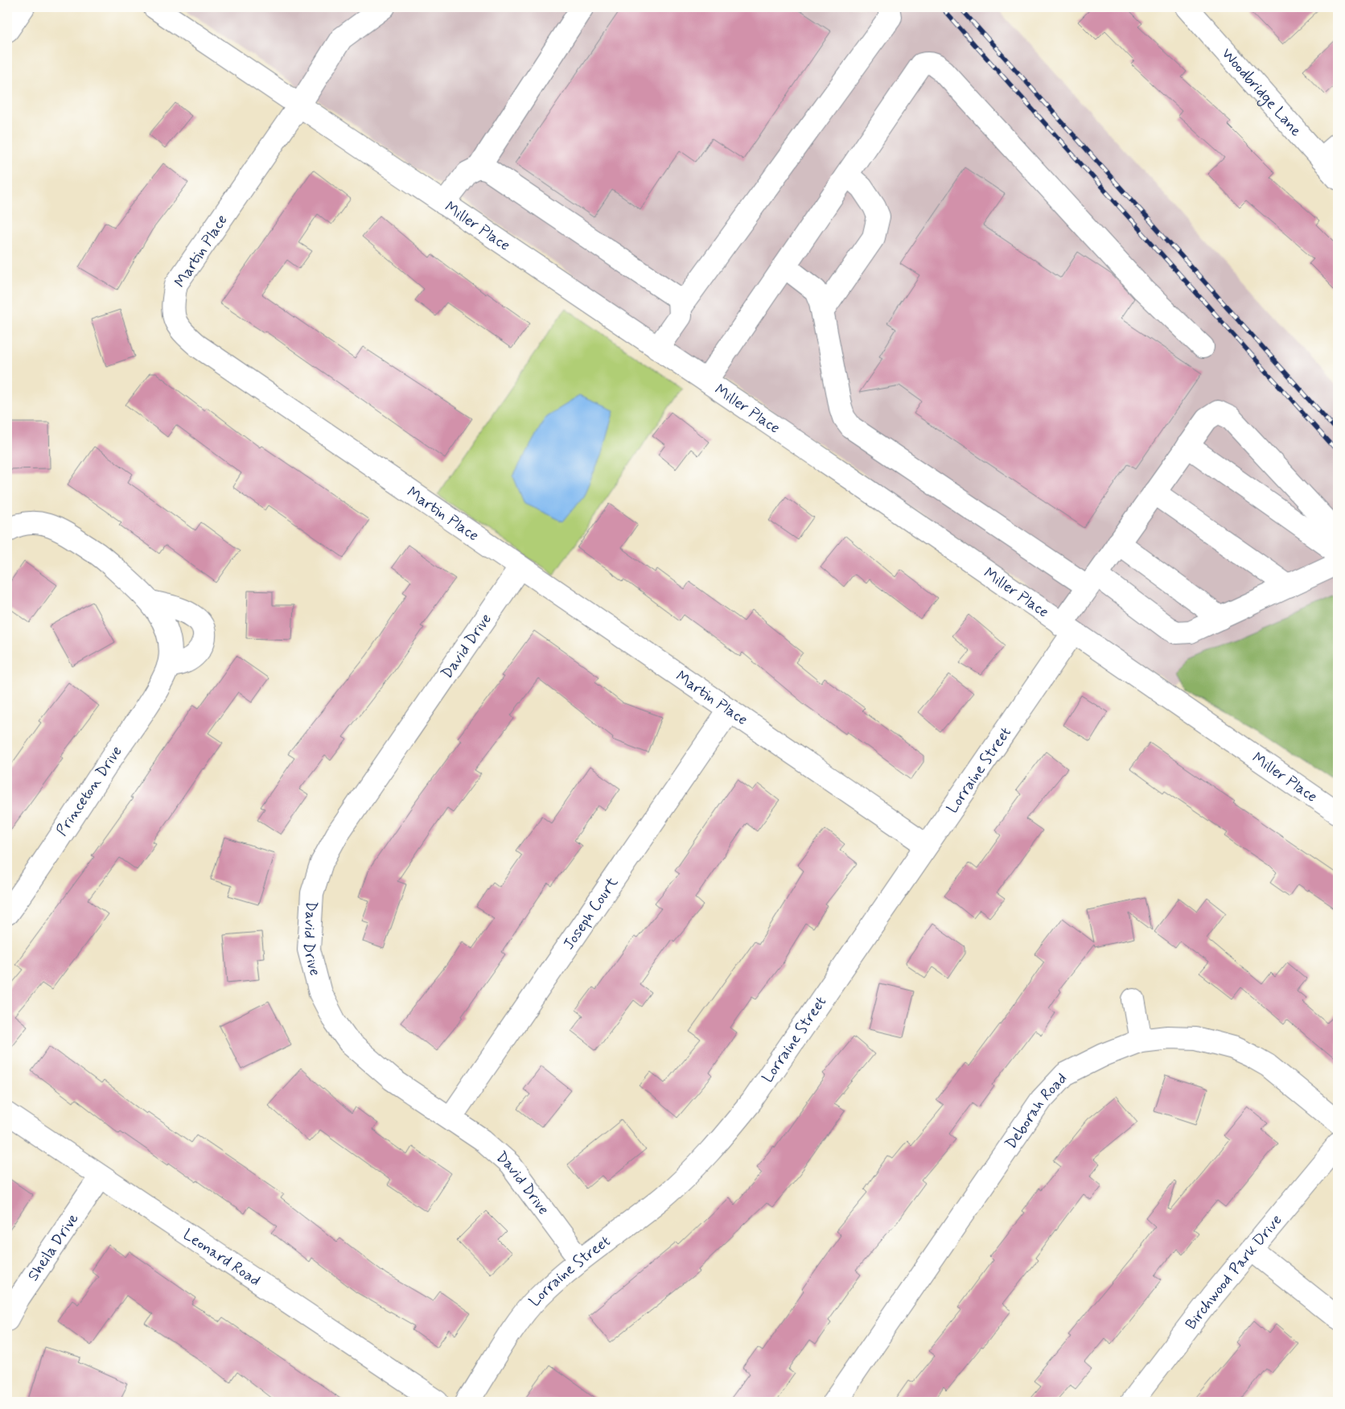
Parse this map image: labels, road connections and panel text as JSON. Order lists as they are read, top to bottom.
{
  "streets": {
    "street": [
      "Woodbridge Lane",
      "Miller Place",
      "Martin Place",
      "David Drive",
      "Lorraine Street",
      "Princeton Drive",
      "Joseph Court",
      "Deborah Road",
      "Sheila Drive",
      "Leonard Road",
      "Birchwood Park Drive"
    ]
  },
  "crossings": [
    ["Miller Place", "Martin Place"],
    ["Miller Place", "Lorraine Street"],
    ["Martin Place", "David Drive"],
    ["Martin Place", "Lorraine Street"],
    ["Martin Place", "Joseph Court"],
    ["David Drive", "Lorraine Street"],
    ["David Drive", "Joseph Court"],
    ["Sheila Drive", "Leonard Road"]
  ]
}
